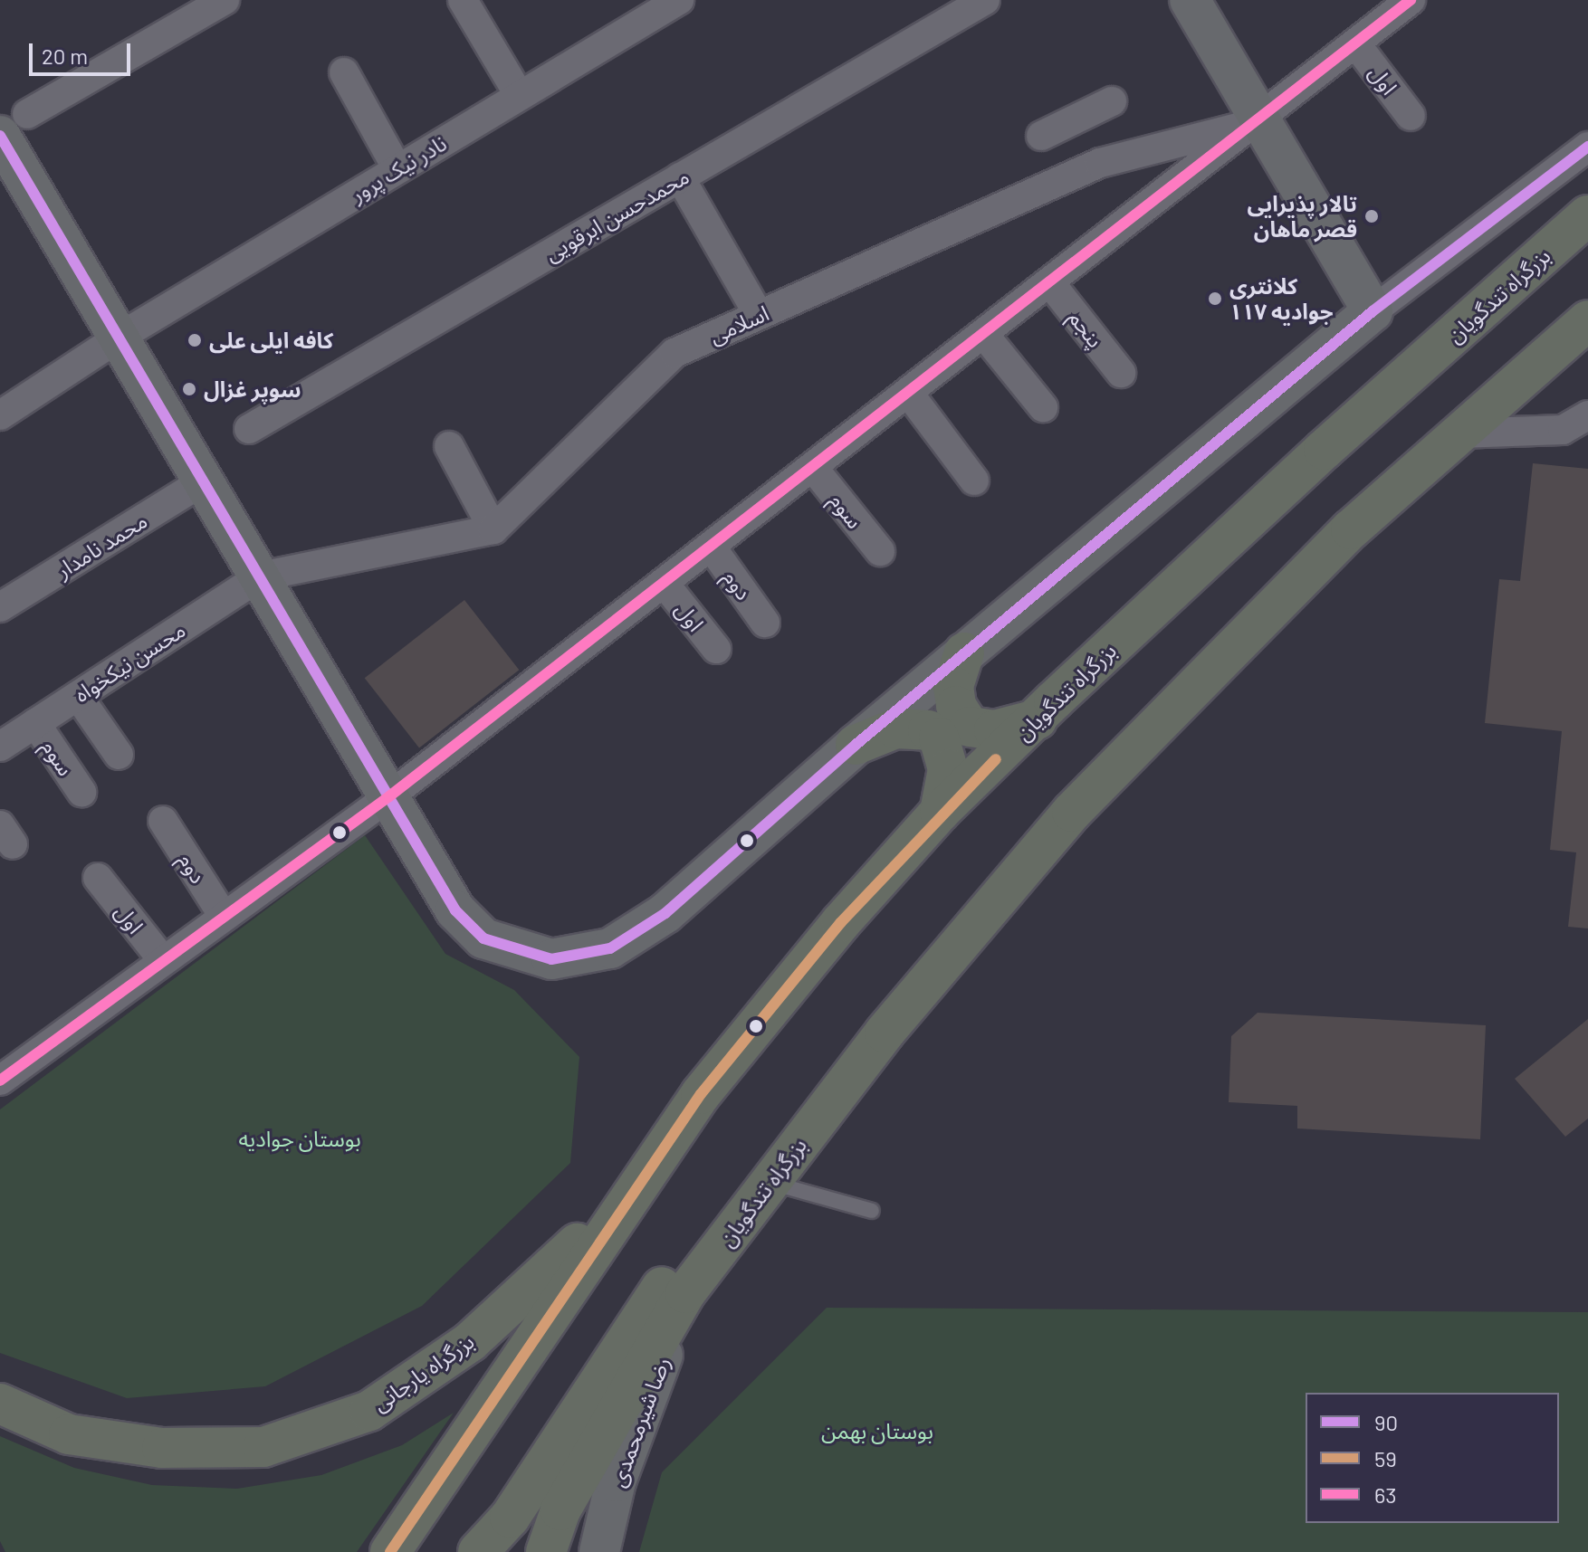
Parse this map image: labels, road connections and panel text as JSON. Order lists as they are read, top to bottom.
{
  "streets": {
    "highway": ["بزرگراه تندگویان", "بزرگراه یارجانی"],
    "street": [
      "اول",
      "نادر نیک پرور",
      "محمدحسن ابرقویی",
      "اسلامی",
      "پنجم",
      "سوم",
      "محمد نامدار",
      "دوم",
      "محسن نیکخواه",
      "رضا شیرمحمدی"
    ]
  },
  "crossings": [
    ["بزرگراه تندگویان", "بزرگراه یارجانی"],
    ["بزرگراه تندگویان", "رضا شیرمحمدی"],
    ["سوم", "محسن نیکخواه"]
  ],
  "parks": ["بوستان جوادیه", "بوستان بهمن"],
  "places": [
    "تالار پذیرایی قصر ماهان",
    "کلانتری ۱۱۷ جوادیه",
    "کافه ایلی علی",
    "سوپر غزال"
  ],
  "lines": ["transit line 63", "transit line 90", "transit line 59"],
  "legend": ["90", "59", "63"],
  "scale_bar": "20 m"
}
